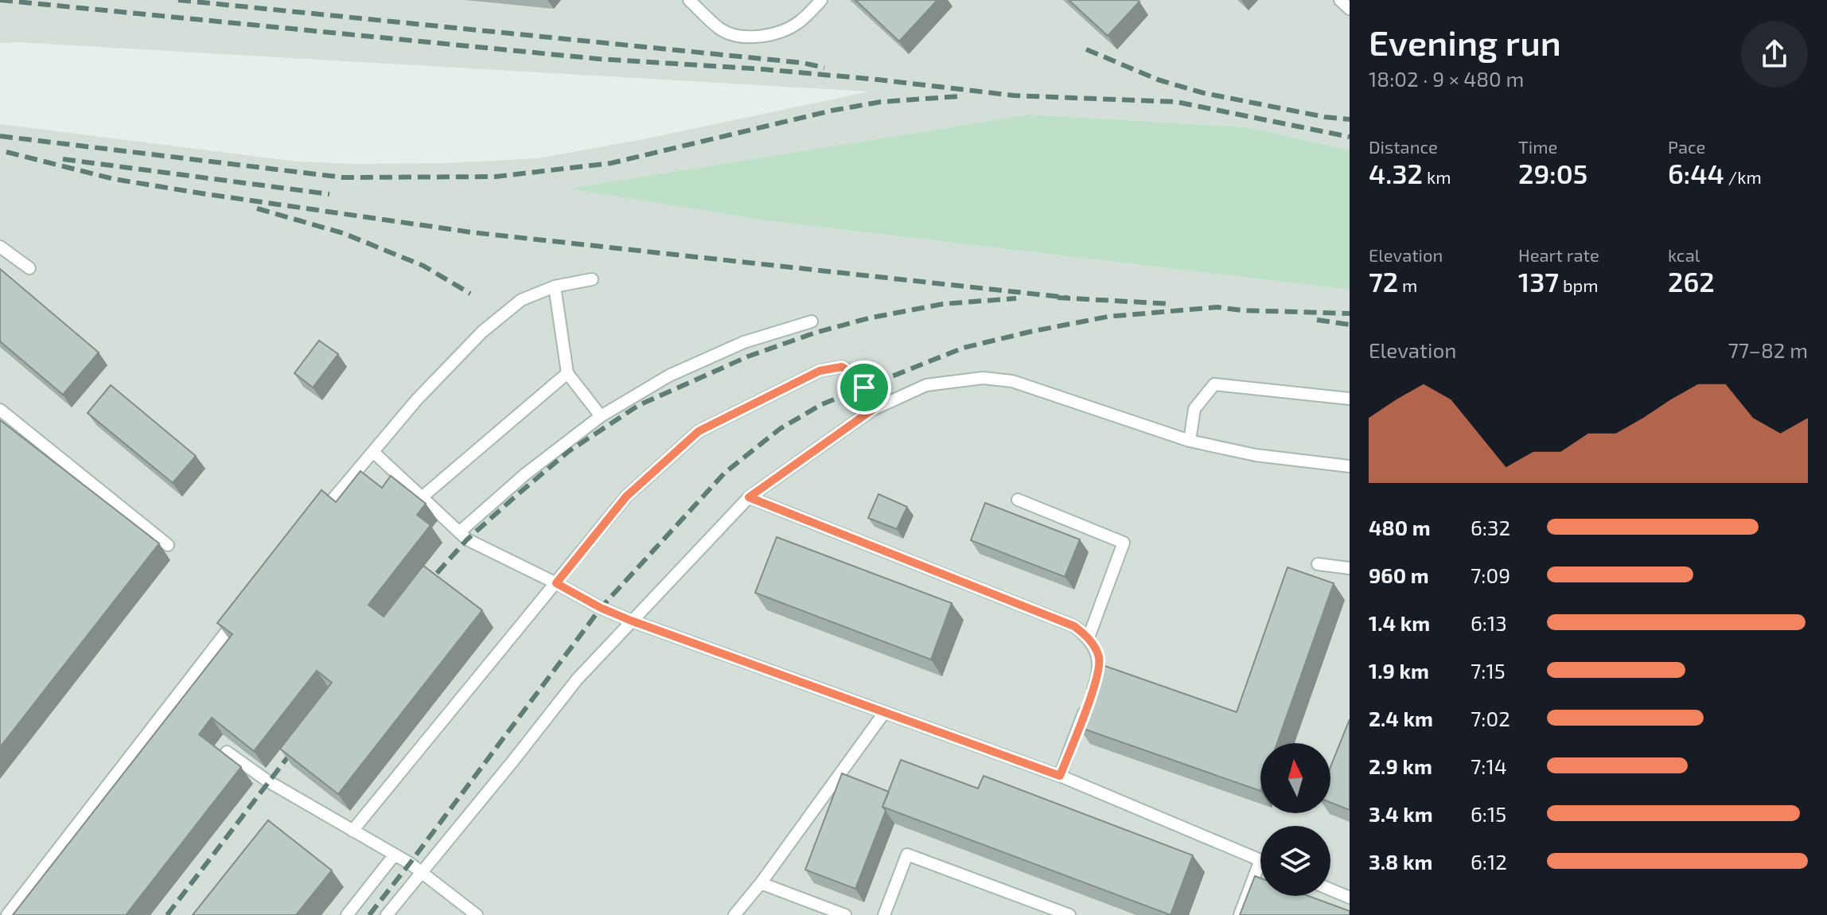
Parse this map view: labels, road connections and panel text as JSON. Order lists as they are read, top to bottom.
{
  "north": "top",
  "page": {
    "heading": ["Evening run", "18:02 · 9 × 480 m"],
    "stats": [
      ["Distance", "4.32 km"],
      ["Time", "29:05"],
      ["Pace", "6:44 /km"],
      ["Elevation", "72 m"],
      ["Heart rate", "137 bpm"],
      ["kcal", "262"]
    ],
    "chart": ["Elevation", "77–82 m"],
    "list": [
      {
        "name": "480 m",
        "note": "6:32"
      },
      {
        "name": "960 m",
        "note": "7:09"
      },
      {
        "name": "1.4 km",
        "note": "6:13"
      },
      {
        "name": "1.9 km",
        "note": "7:15"
      },
      {
        "name": "2.4 km",
        "note": "7:02"
      },
      {
        "name": "2.9 km",
        "note": "7:14"
      },
      {
        "name": "3.4 km",
        "note": "6:15"
      },
      {
        "name": "3.8 km",
        "note": "6:12"
      }
    ]
  }
}
